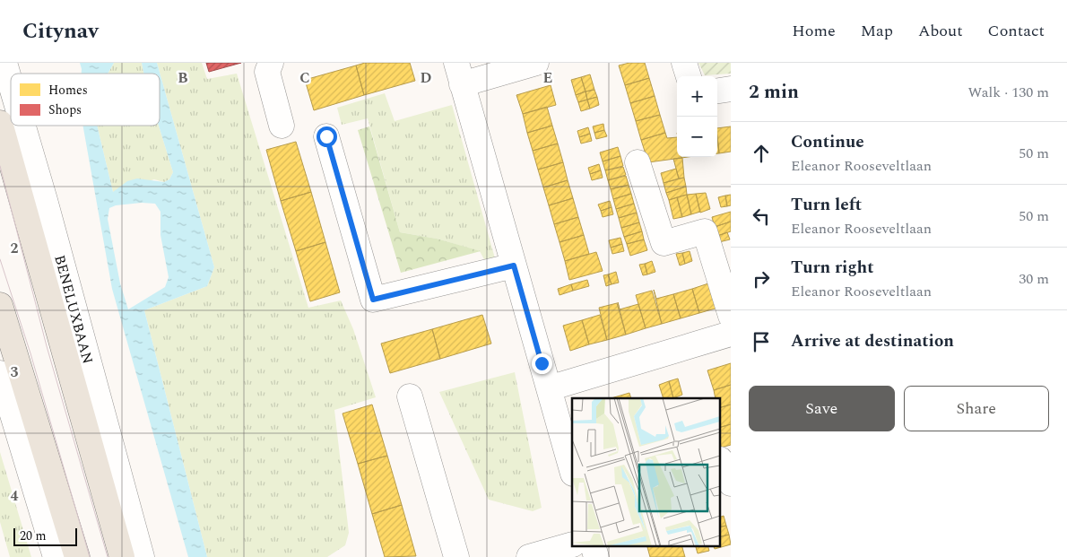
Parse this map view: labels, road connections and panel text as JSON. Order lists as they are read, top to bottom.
{
  "streets": {
    "main road": ["BENELUXBAAN"]
  },
  "legend": ["Homes", "Shops"],
  "scale_bar": "20 m",
  "page": {
    "header": "Citynav",
    "nav": [
      "Home",
      "Map",
      "About",
      "Contact"
    ],
    "heading": ["2 min", "Walk · 130 m"],
    "map_buttons": ["+", "−"],
    "list": [
      ["Continue", "Eleanor Rooseveltlaan", "50 m"],
      ["Turn left", "Eleanor Rooseveltlaan", "50 m"],
      ["Turn right", "Eleanor Rooseveltlaan", "30 m"],
      "Arrive at destination"
    ],
    "buttons": ["Save", "Share"],
    "scale": "20 m"
  },
  "grid": {
    "columns": [
      "B",
      "C",
      "D",
      "E"
    ],
    "rows": ["2", "3", "4"]
  }
}
